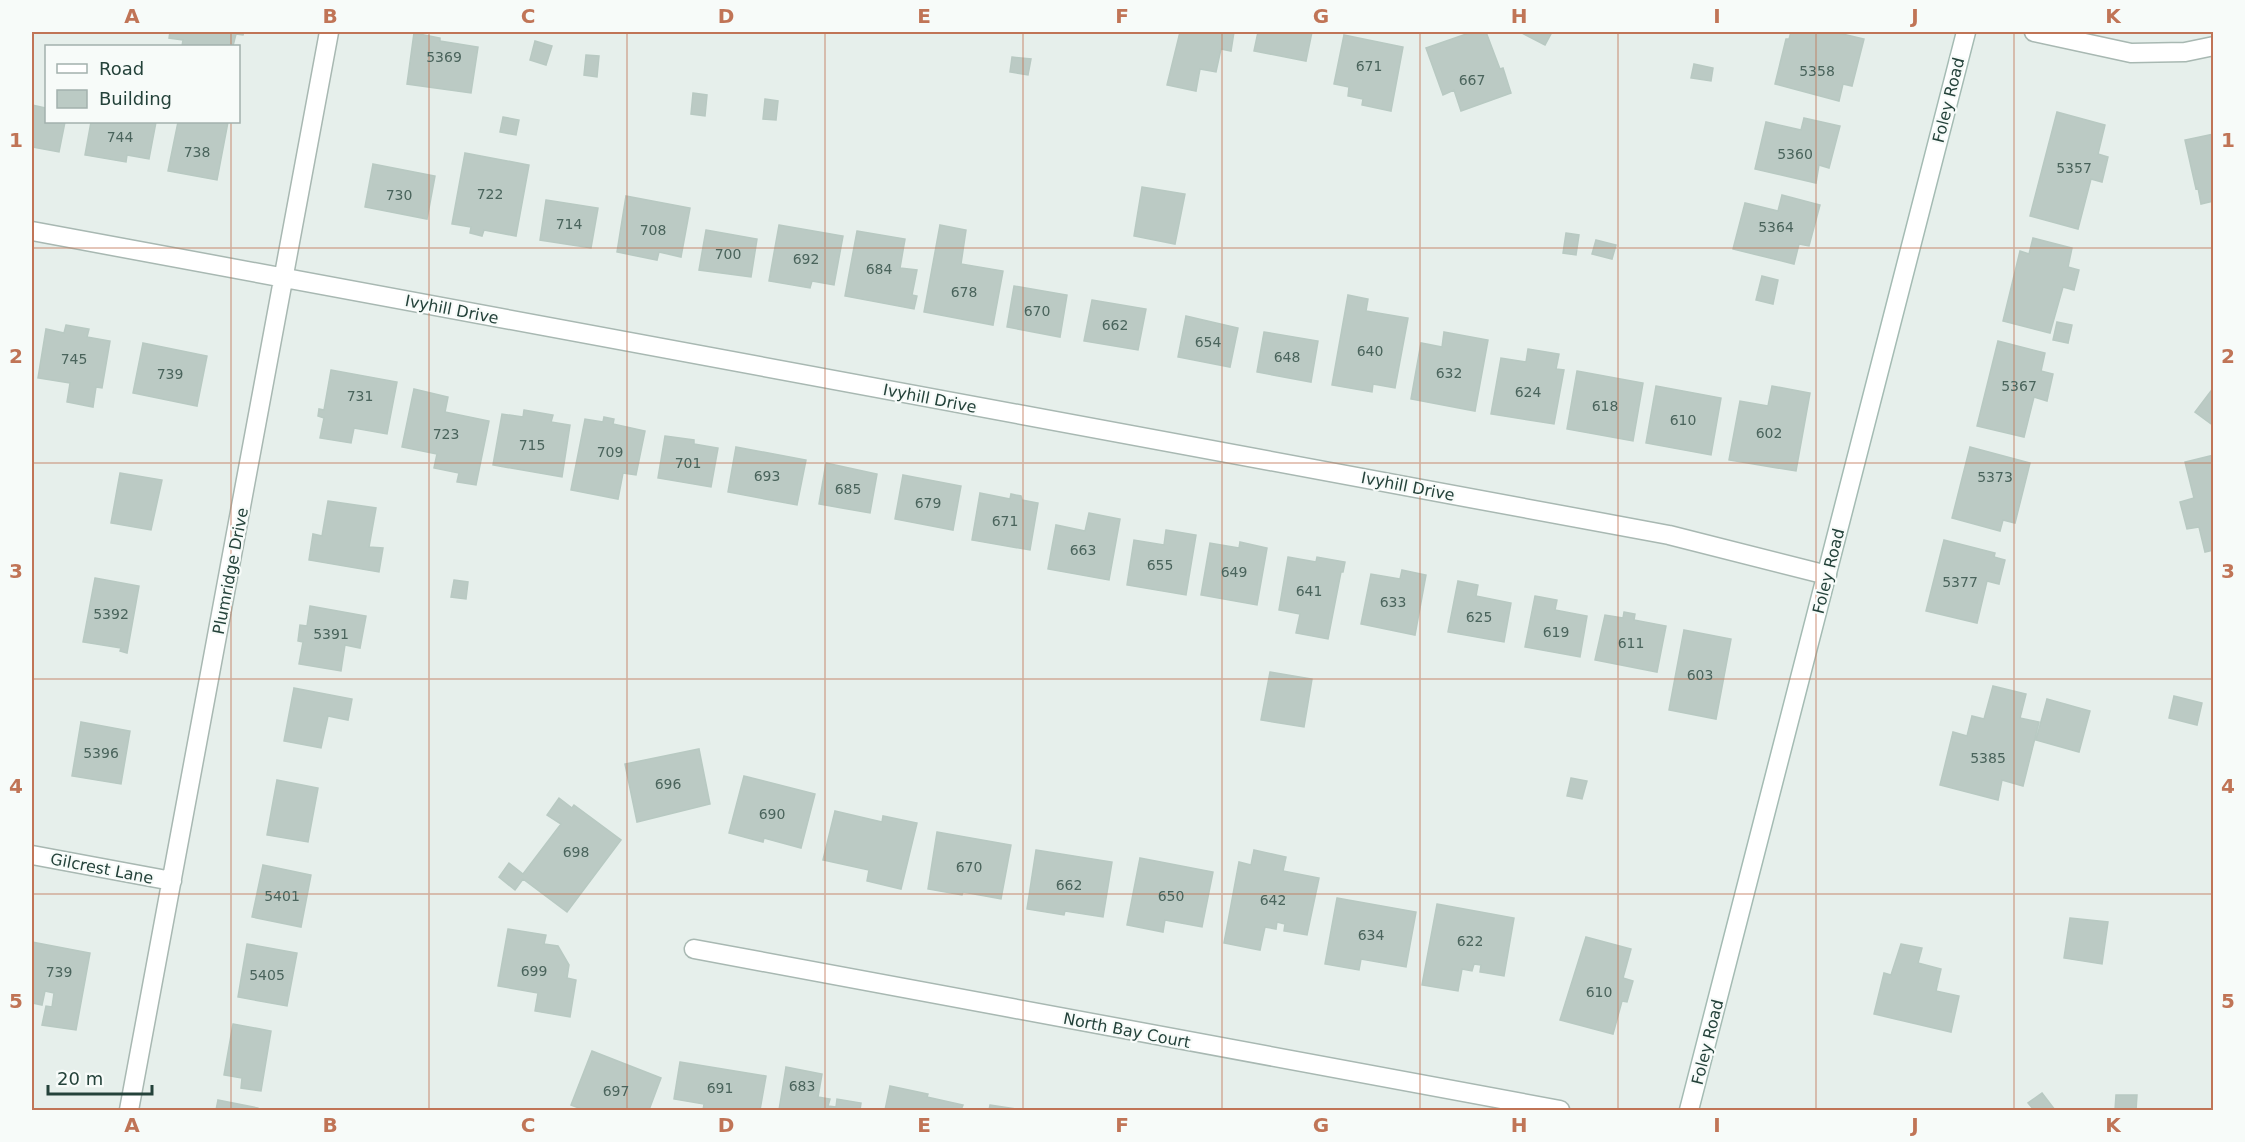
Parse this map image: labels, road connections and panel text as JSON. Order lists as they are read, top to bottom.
{
  "streets": {
    "street": [
      "Foley Road",
      "Ivyhill Drive",
      "Plumridge Drive",
      "Gilcrest Lane",
      "North Bay Court"
    ]
  },
  "crossings": [
    ["Foley Road", "Ivyhill Drive"],
    ["Ivyhill Drive", "Plumridge Drive"],
    ["Plumridge Drive", "Gilcrest Lane"]
  ],
  "house_numbers": [
    "5369",
    "671",
    "5358",
    "667",
    "744",
    "738",
    "5360",
    "5357",
    "722",
    "730",
    "714",
    "5364",
    "708",
    "700",
    "692",
    "684",
    "678",
    "670",
    "662",
    "654",
    "640",
    "648",
    "745",
    "632",
    "739",
    "5367",
    "624",
    "731",
    "618",
    "610",
    "602",
    "723",
    "715",
    "709",
    "701",
    "693",
    "5373",
    "685",
    "679",
    "671",
    "663",
    "655",
    "649",
    "5377",
    "641",
    "633",
    "5392",
    "625",
    "619",
    "5391",
    "611",
    "603",
    "5396",
    "5385",
    "696",
    "690",
    "698",
    "670",
    "662",
    "5401",
    "650",
    "642",
    "634",
    "622",
    "699",
    "739",
    "5405",
    "610",
    "683",
    "691",
    "697"
  ],
  "legend": ["Road", "Building"],
  "scale_bar": "20 m",
  "grid": {
    "columns": [
      "A",
      "B",
      "C",
      "D",
      "E",
      "F",
      "G",
      "H",
      "I",
      "J",
      "K"
    ],
    "rows": [
      "1",
      "2",
      "3",
      "4",
      "5"
    ]
  }
}
